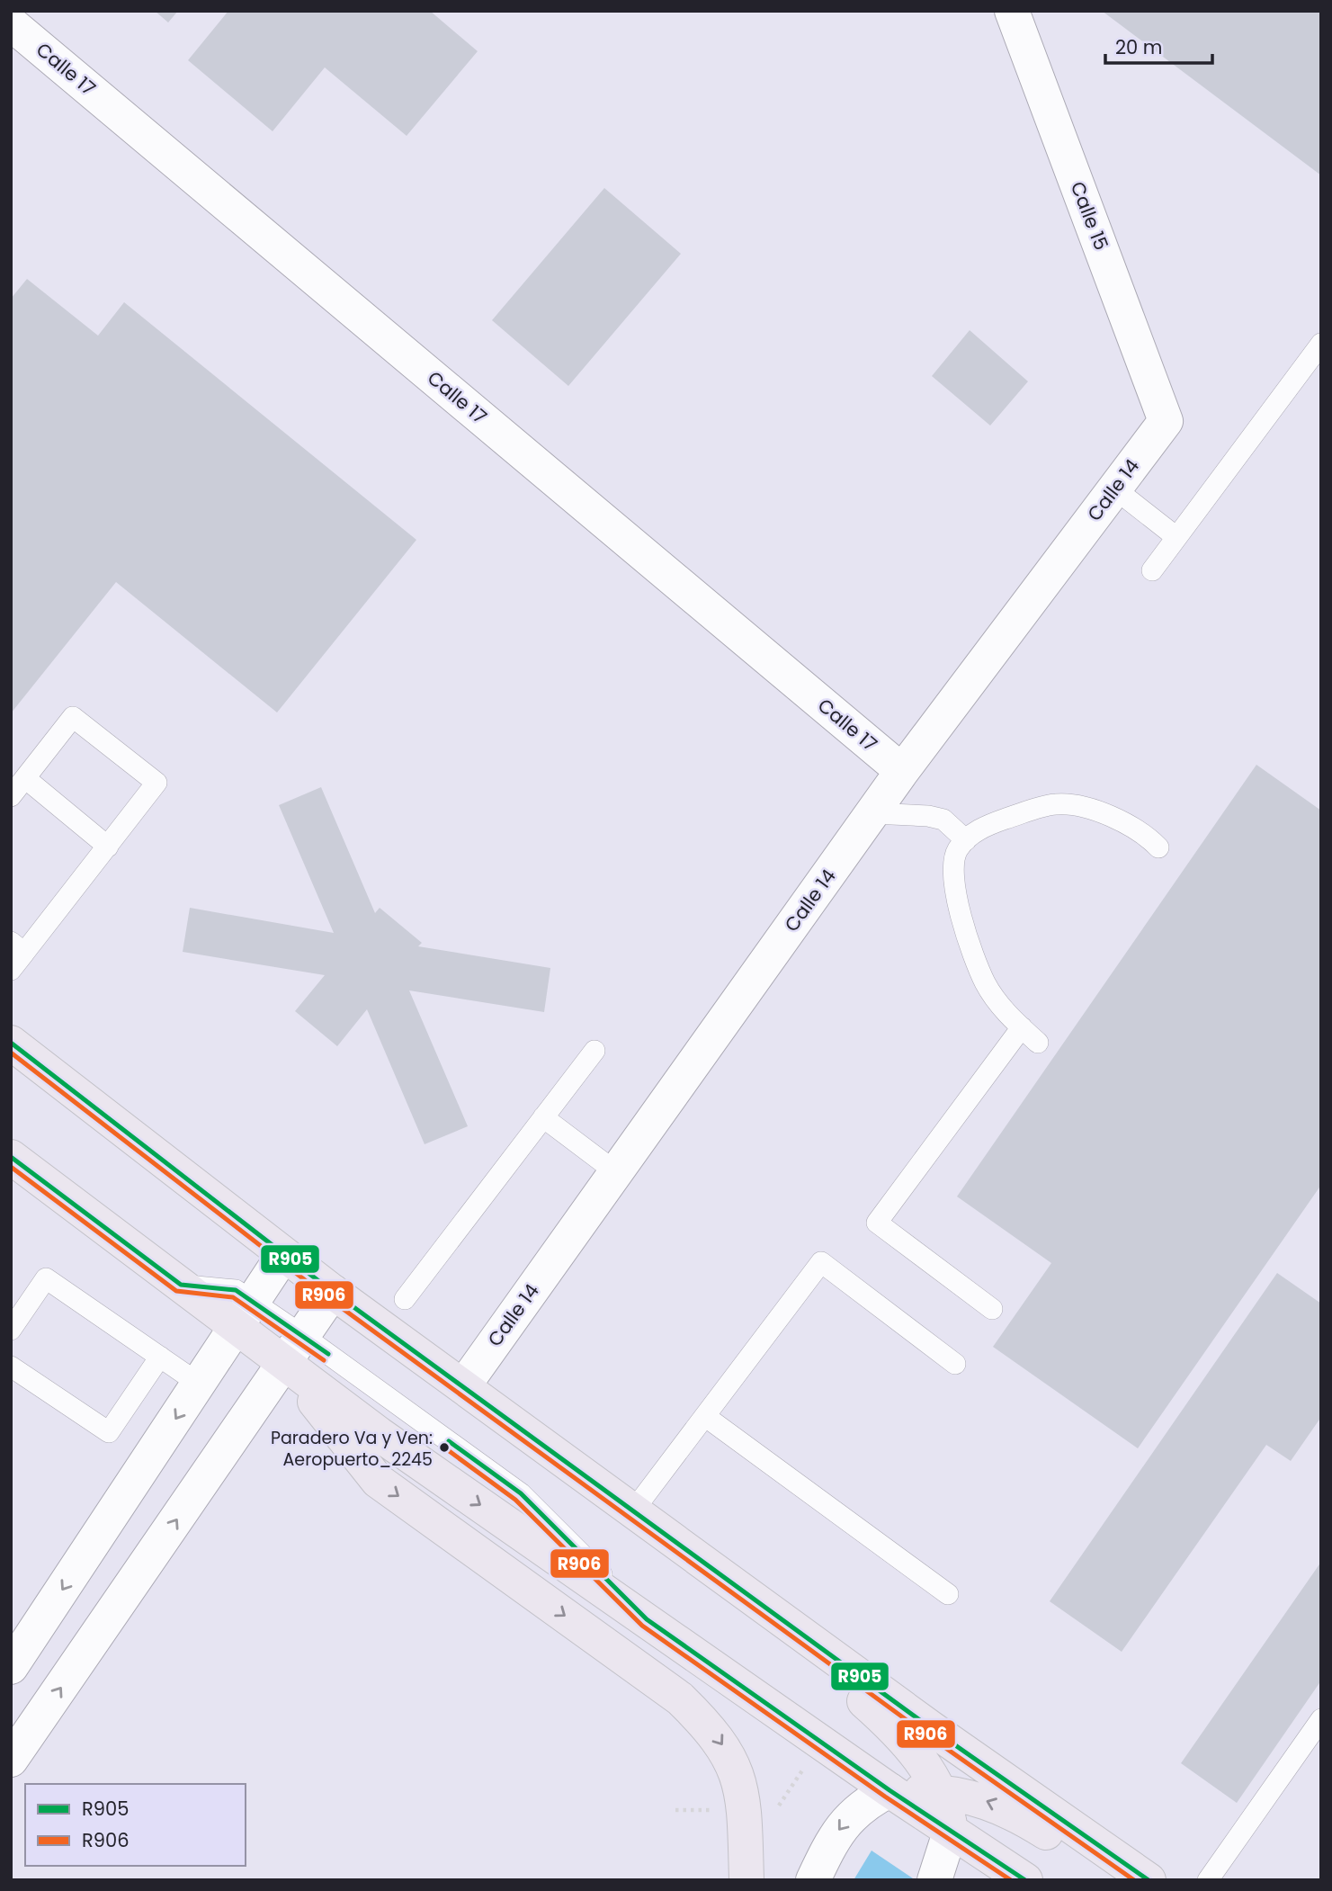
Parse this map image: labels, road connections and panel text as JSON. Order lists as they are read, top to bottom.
{
  "streets": {
    "street": ["Calle 17", "Calle 15", "Calle 14"]
  },
  "crossings": [
    ["Calle 17", "Calle 14"],
    ["Calle 15", "Calle 14"]
  ],
  "places": ["Paradero Va y Ven: Aeropuerto_2245"],
  "lines": ["transit line R905", "transit line R906"],
  "legend": ["R905", "R906"],
  "scale_bar": "20 m"
}
